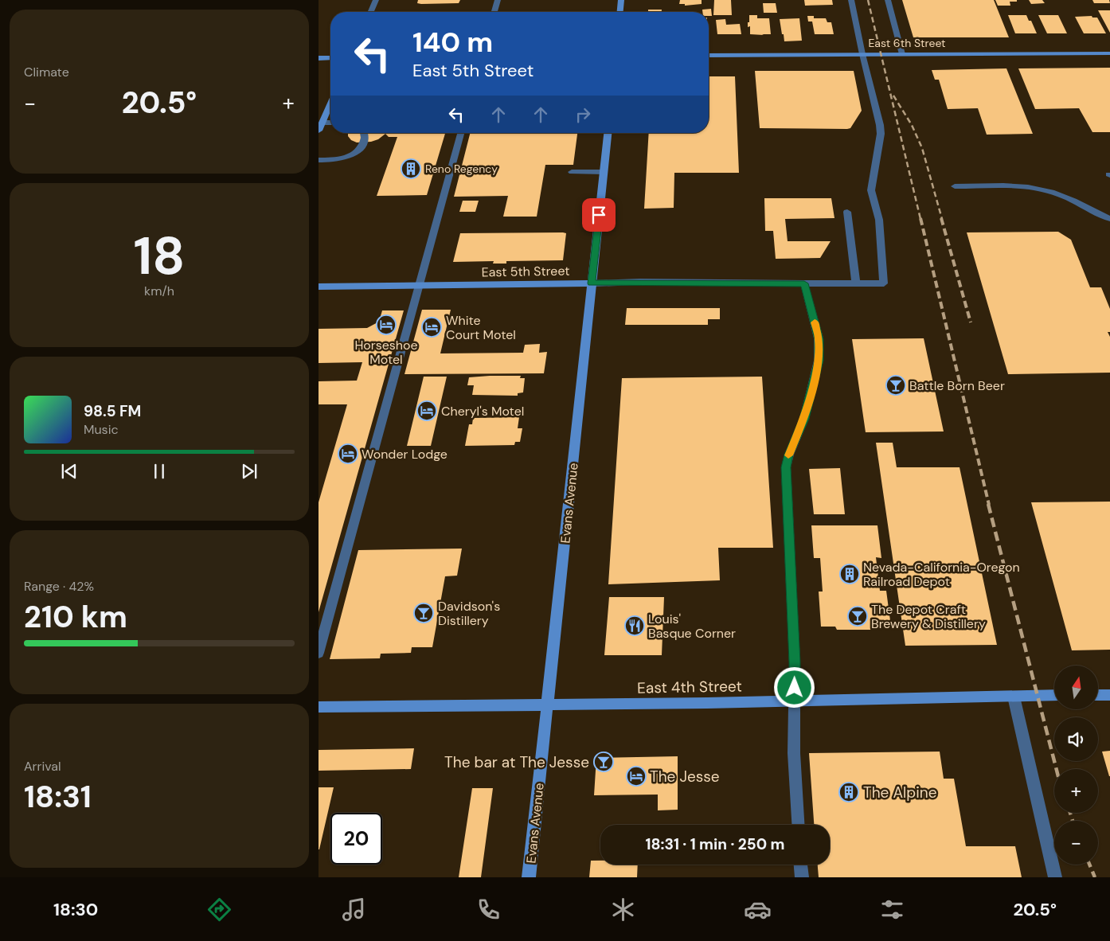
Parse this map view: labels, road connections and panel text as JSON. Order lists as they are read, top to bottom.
{
  "streets": {
    "street": [
      "East 6th Street",
      "East 5th Street",
      "Evans Avenue",
      "East 4th Street"
    ]
  },
  "crossings": [
    ["East 6th Street", "East 5th Street"],
    ["East 5th Street", "Evans Avenue"],
    ["Evans Avenue", "East 4th Street"]
  ],
  "places": {
    "building": ["Reno Regency", "Nevada-California-Oregon Railroad Depot", "The Alpine"],
    "hotel": [
      "Horseshoe Motel",
      "White Court Motel",
      "Cheryl's Motel",
      "Wonder Lodge",
      "The Jesse"
    ],
    "bar": [
      "Battle Born Beer",
      "Davidson's Distillery",
      "The Depot Craft Brewery & Distillery",
      "The bar at The Jesse"
    ],
    "restaurant": ["Louis' Basque Corner"]
  },
  "north": "top",
  "page": {
    "tile": [
      "Climate",
      ["18", "km/h"],
      ["Range · 42%", "210 km"],
      ["Arrival", "18:31"]
    ],
    "turn": ["140 m", "East 5th Street"],
    "heat": ["−", "20.5°", "+"],
    "song": ["98.5 FM", "Music"],
    "map_buttons": ["+", "−"],
    "limit": "20",
    "trip": "18:31 · 1 min · 250 m",
    "tabs": ["18:30", "20.5°"]
  }
}
